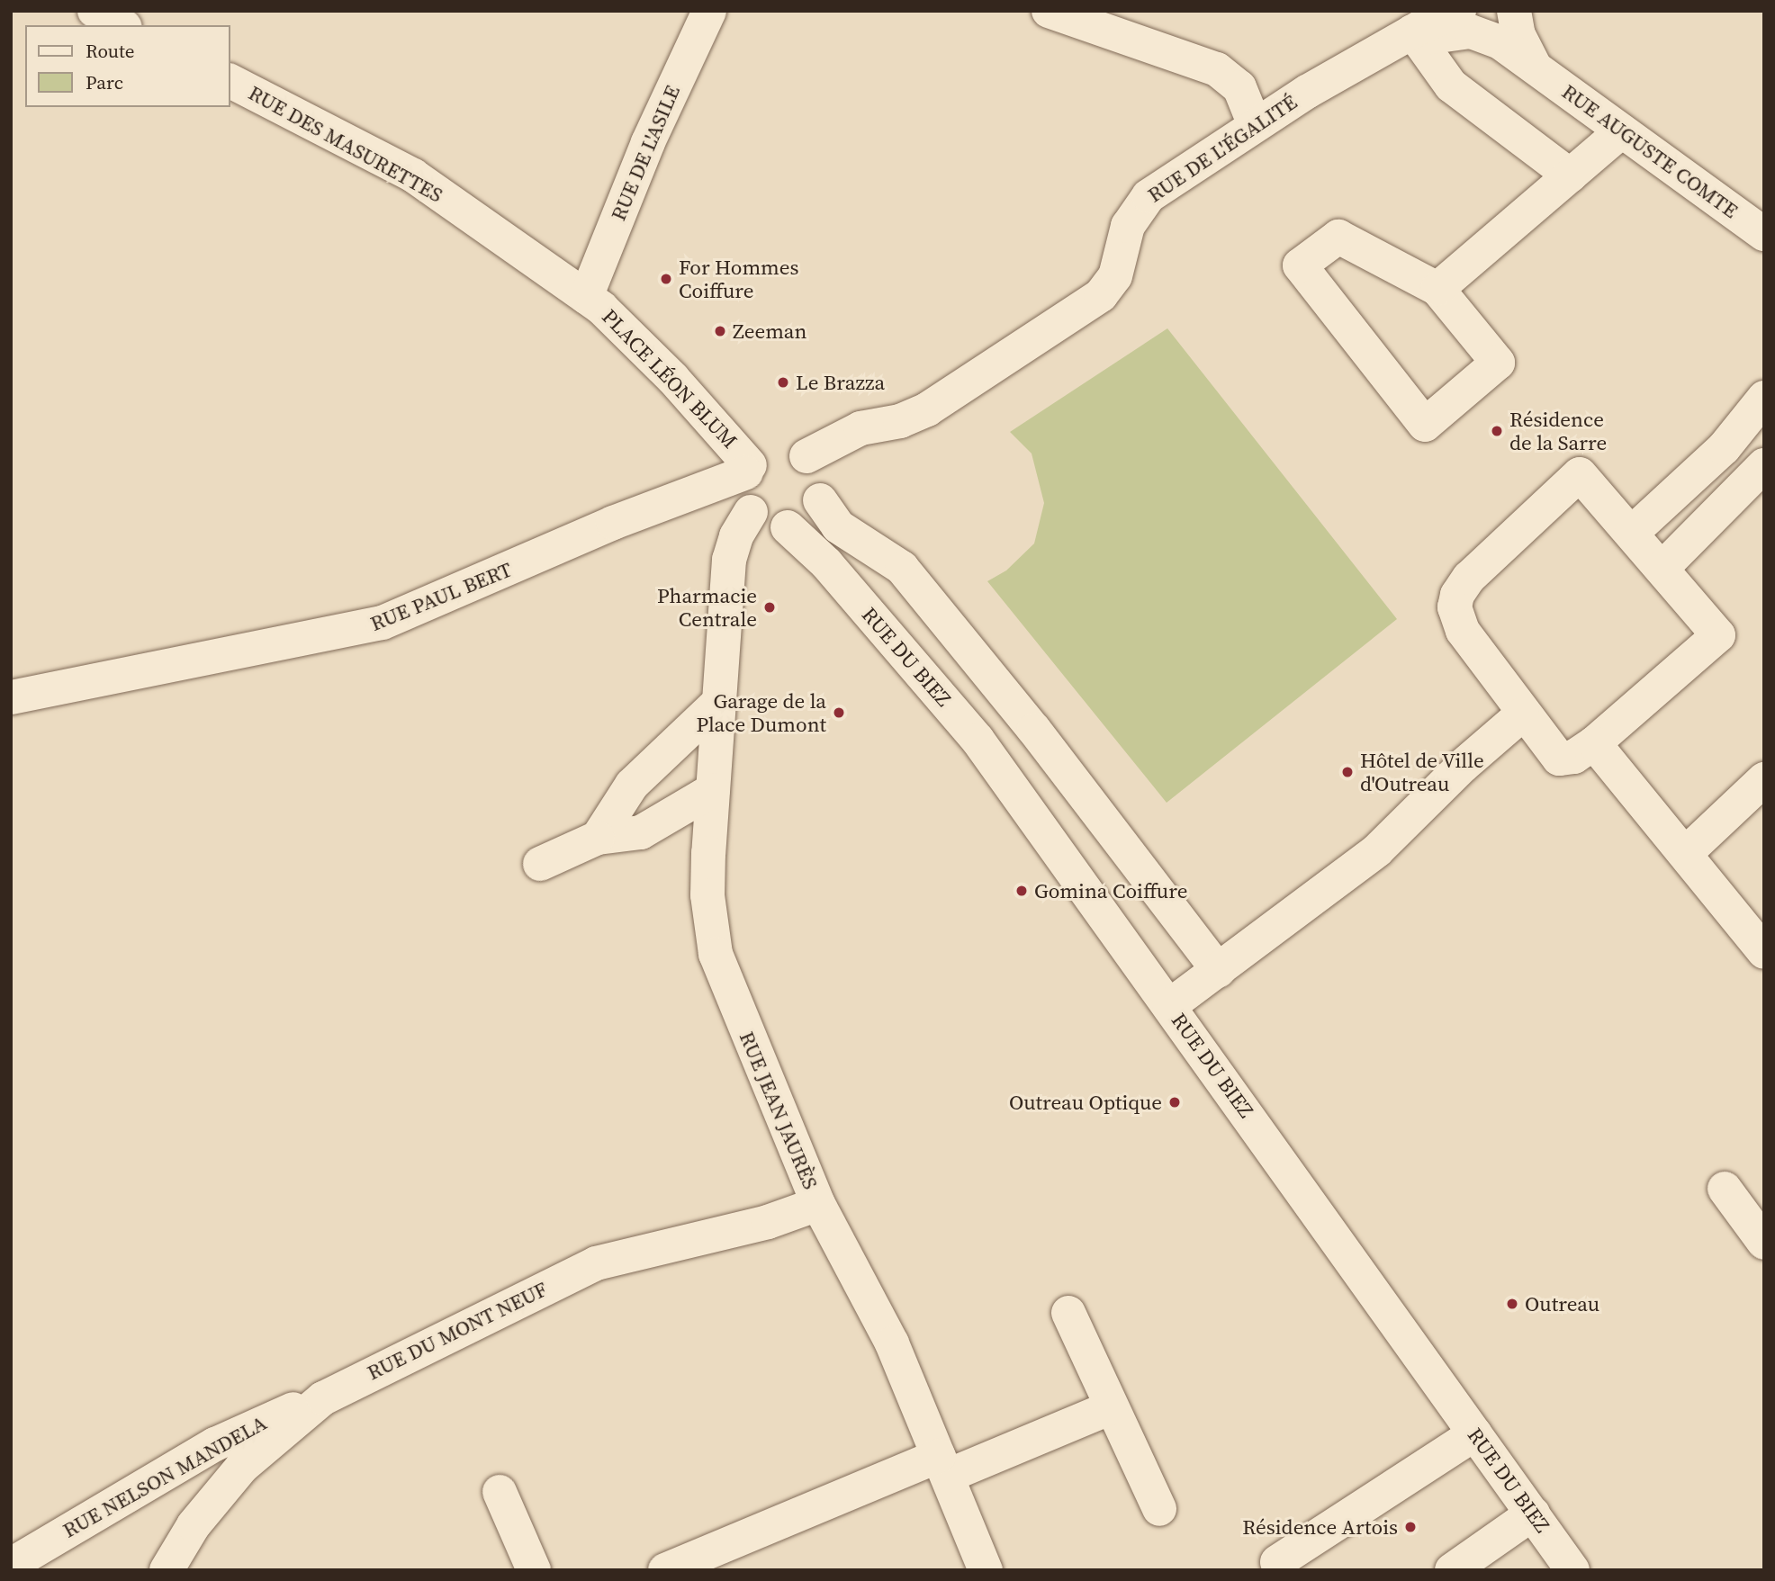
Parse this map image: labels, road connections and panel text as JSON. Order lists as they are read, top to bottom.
{
  "streets": {
    "street": [
      "RUE DES MASURETTES",
      "RUE DE L'ÉGALITÉ",
      "RUE AUGUSTE COMTE",
      "RUE DE L'ASILE",
      "PLACE LÉON BLUM",
      "RUE PAUL BERT",
      "RUE DU BIEZ",
      "RUE JEAN JAURÈS",
      "RUE DU MONT NEUF",
      "RUE NELSON MANDELA"
    ]
  },
  "crossings": [
    ["RUE DES MASURETTES", "RUE DE L'ASILE"],
    ["RUE DES MASURETTES", "PLACE LÉON BLUM"],
    ["RUE DE L'ÉGALITÉ", "RUE AUGUSTE COMTE"],
    ["RUE DE L'ÉGALITÉ", "PLACE LÉON BLUM"],
    ["RUE DE L'ÉGALITÉ", "RUE PAUL BERT"],
    ["RUE DE L'ÉGALITÉ", "RUE DU BIEZ"],
    ["RUE DE L'ÉGALITÉ", "RUE JEAN JAURÈS"],
    ["RUE DE L'ASILE", "PLACE LÉON BLUM"],
    ["PLACE LÉON BLUM", "RUE PAUL BERT"],
    ["PLACE LÉON BLUM", "RUE DU BIEZ"],
    ["PLACE LÉON BLUM", "RUE JEAN JAURÈS"],
    ["RUE PAUL BERT", "RUE DU BIEZ"],
    ["RUE PAUL BERT", "RUE JEAN JAURÈS"],
    ["RUE DU BIEZ", "RUE JEAN JAURÈS"],
    ["RUE JEAN JAURÈS", "RUE DU MONT NEUF"],
    ["RUE DU MONT NEUF", "RUE NELSON MANDELA"]
  ],
  "places": [
    "For Hommes Coiffure",
    "Zeeman",
    "Le Brazza",
    "Résidence de la Sarre",
    "Pharmacie Centrale",
    "Garage de la Place Dumont",
    "Hôtel de Ville d'Outreau",
    "Gomina Coiffure",
    "Outreau Optique",
    "Outreau",
    "Résidence Artois"
  ],
  "legend": ["Route", "Parc"]
}
